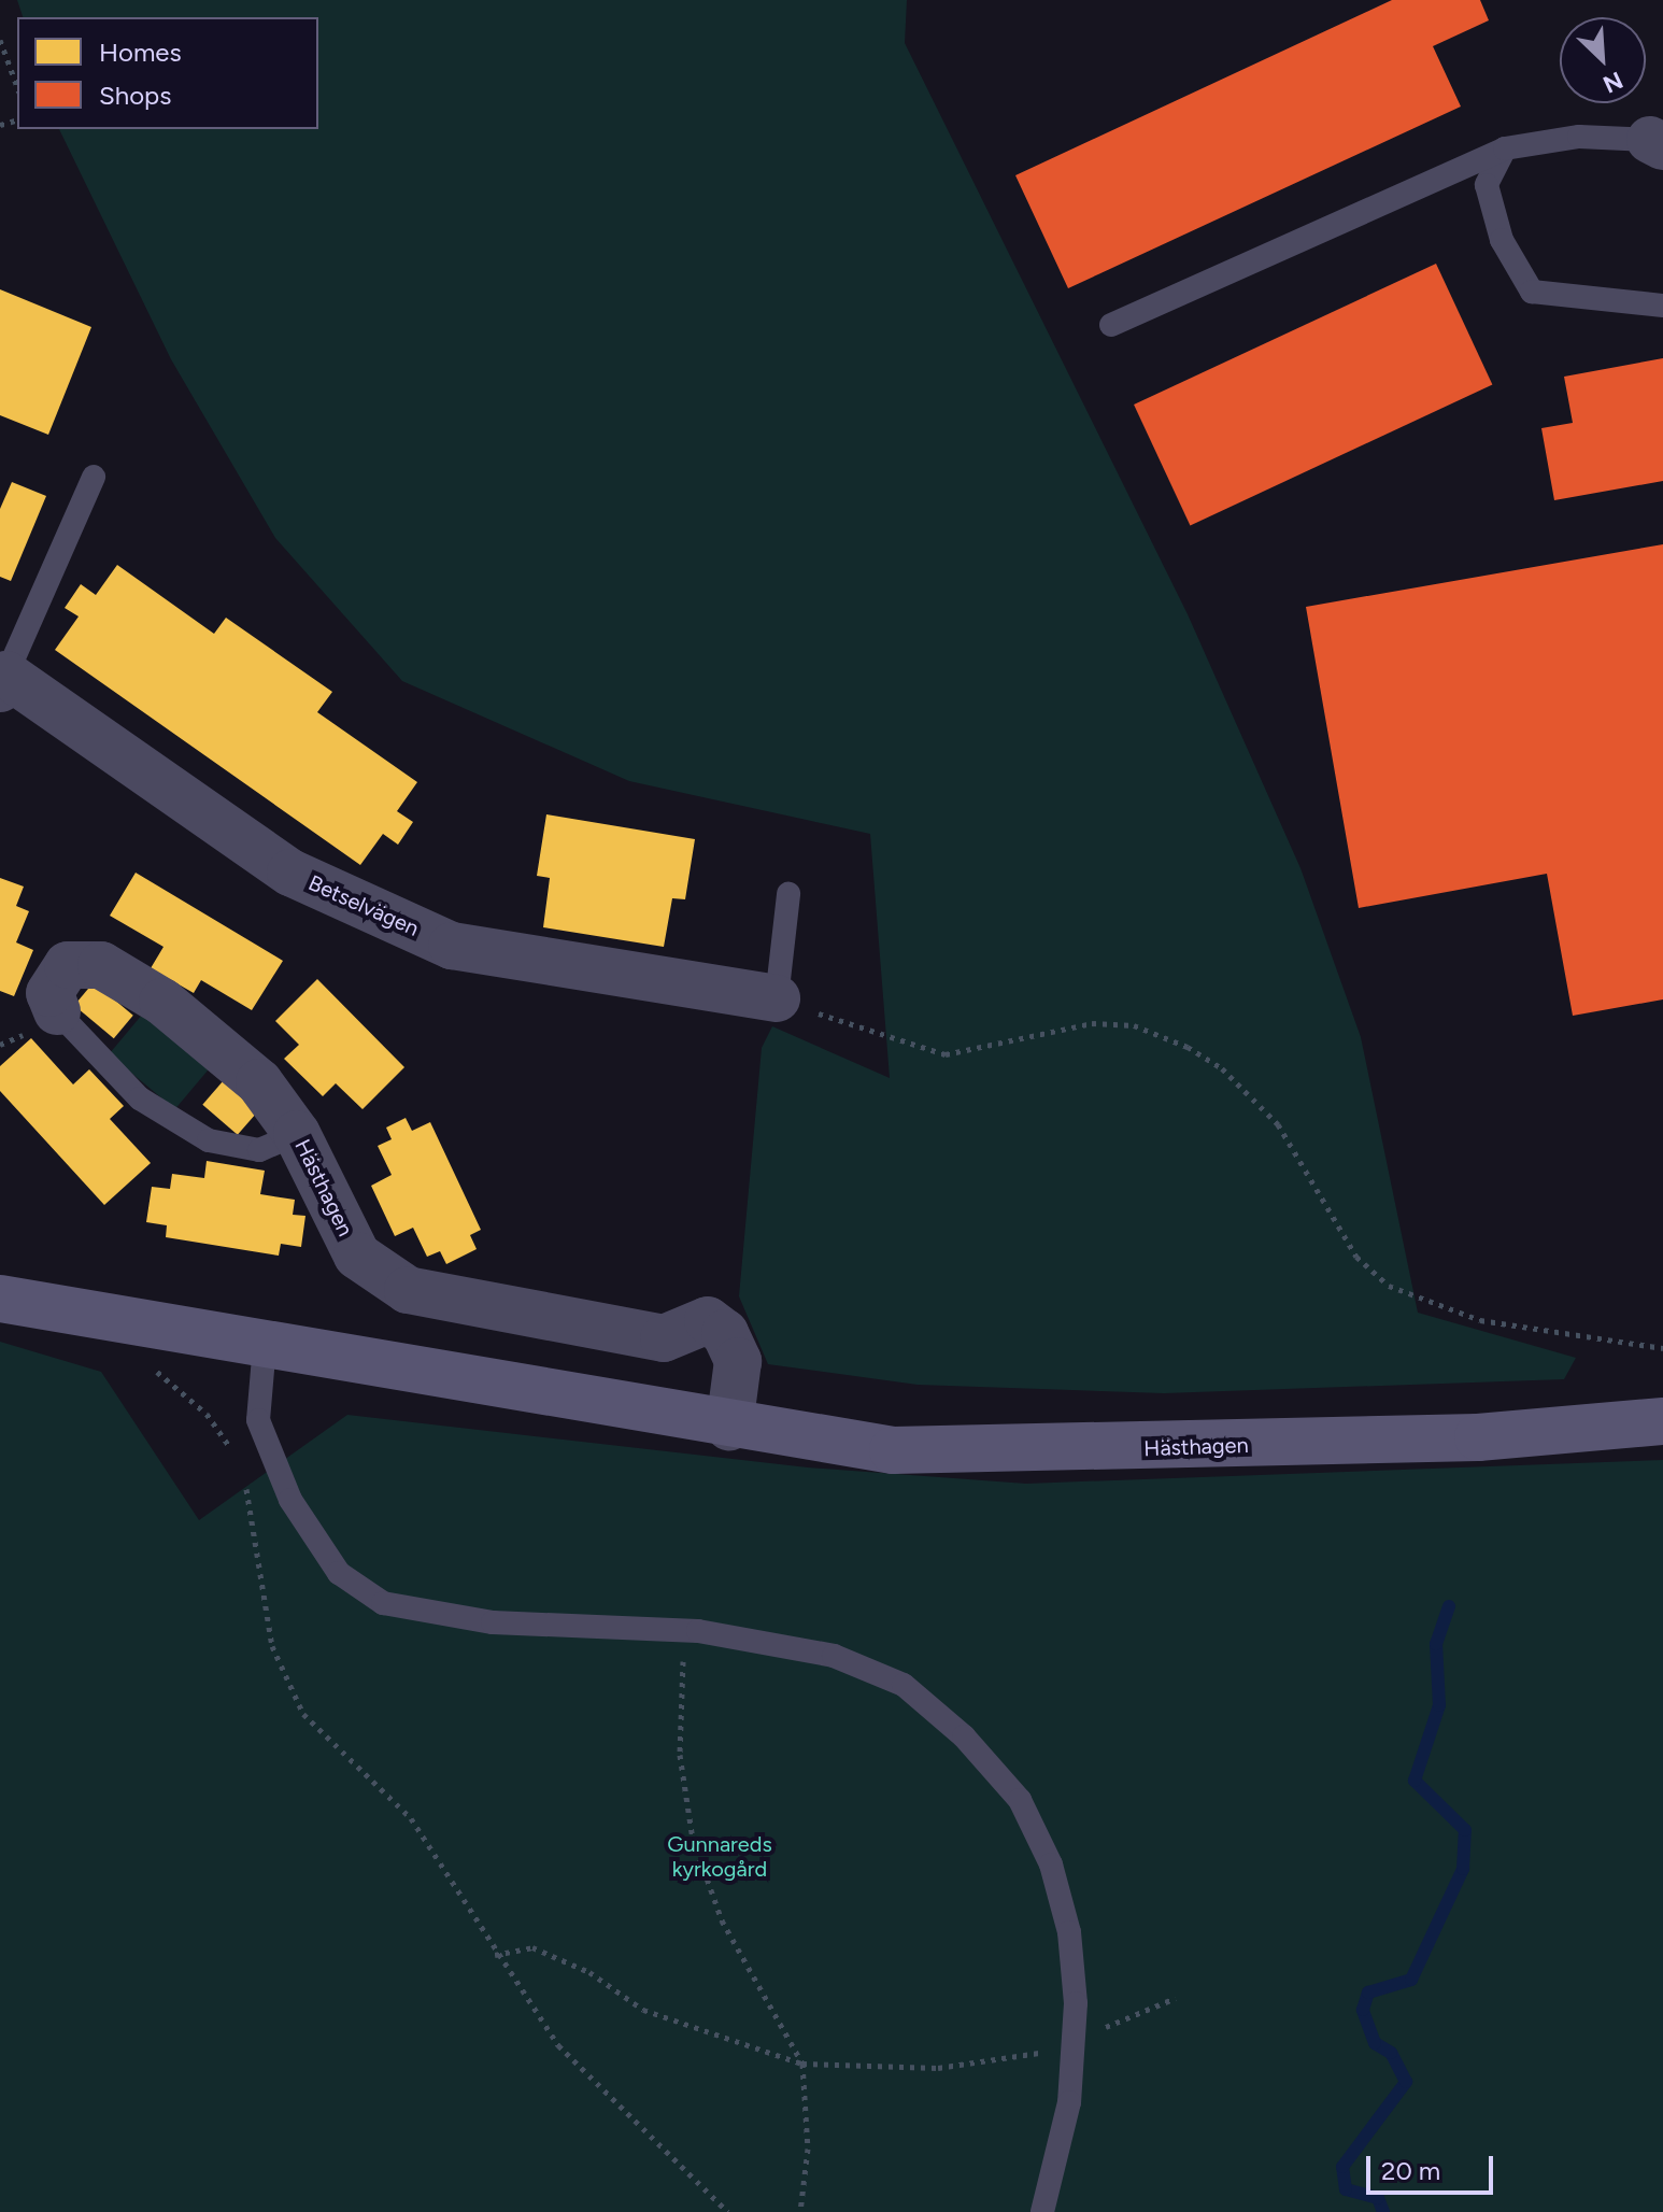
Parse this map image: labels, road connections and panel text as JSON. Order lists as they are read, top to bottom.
{
  "streets": {
    "street": ["Betselvägen", "Hästhagen"]
  },
  "parks": ["Gunnareds kyrkogård"],
  "legend": ["Homes", "Shops"],
  "scale_bar": "20 m",
  "north": "bottom right"
}
